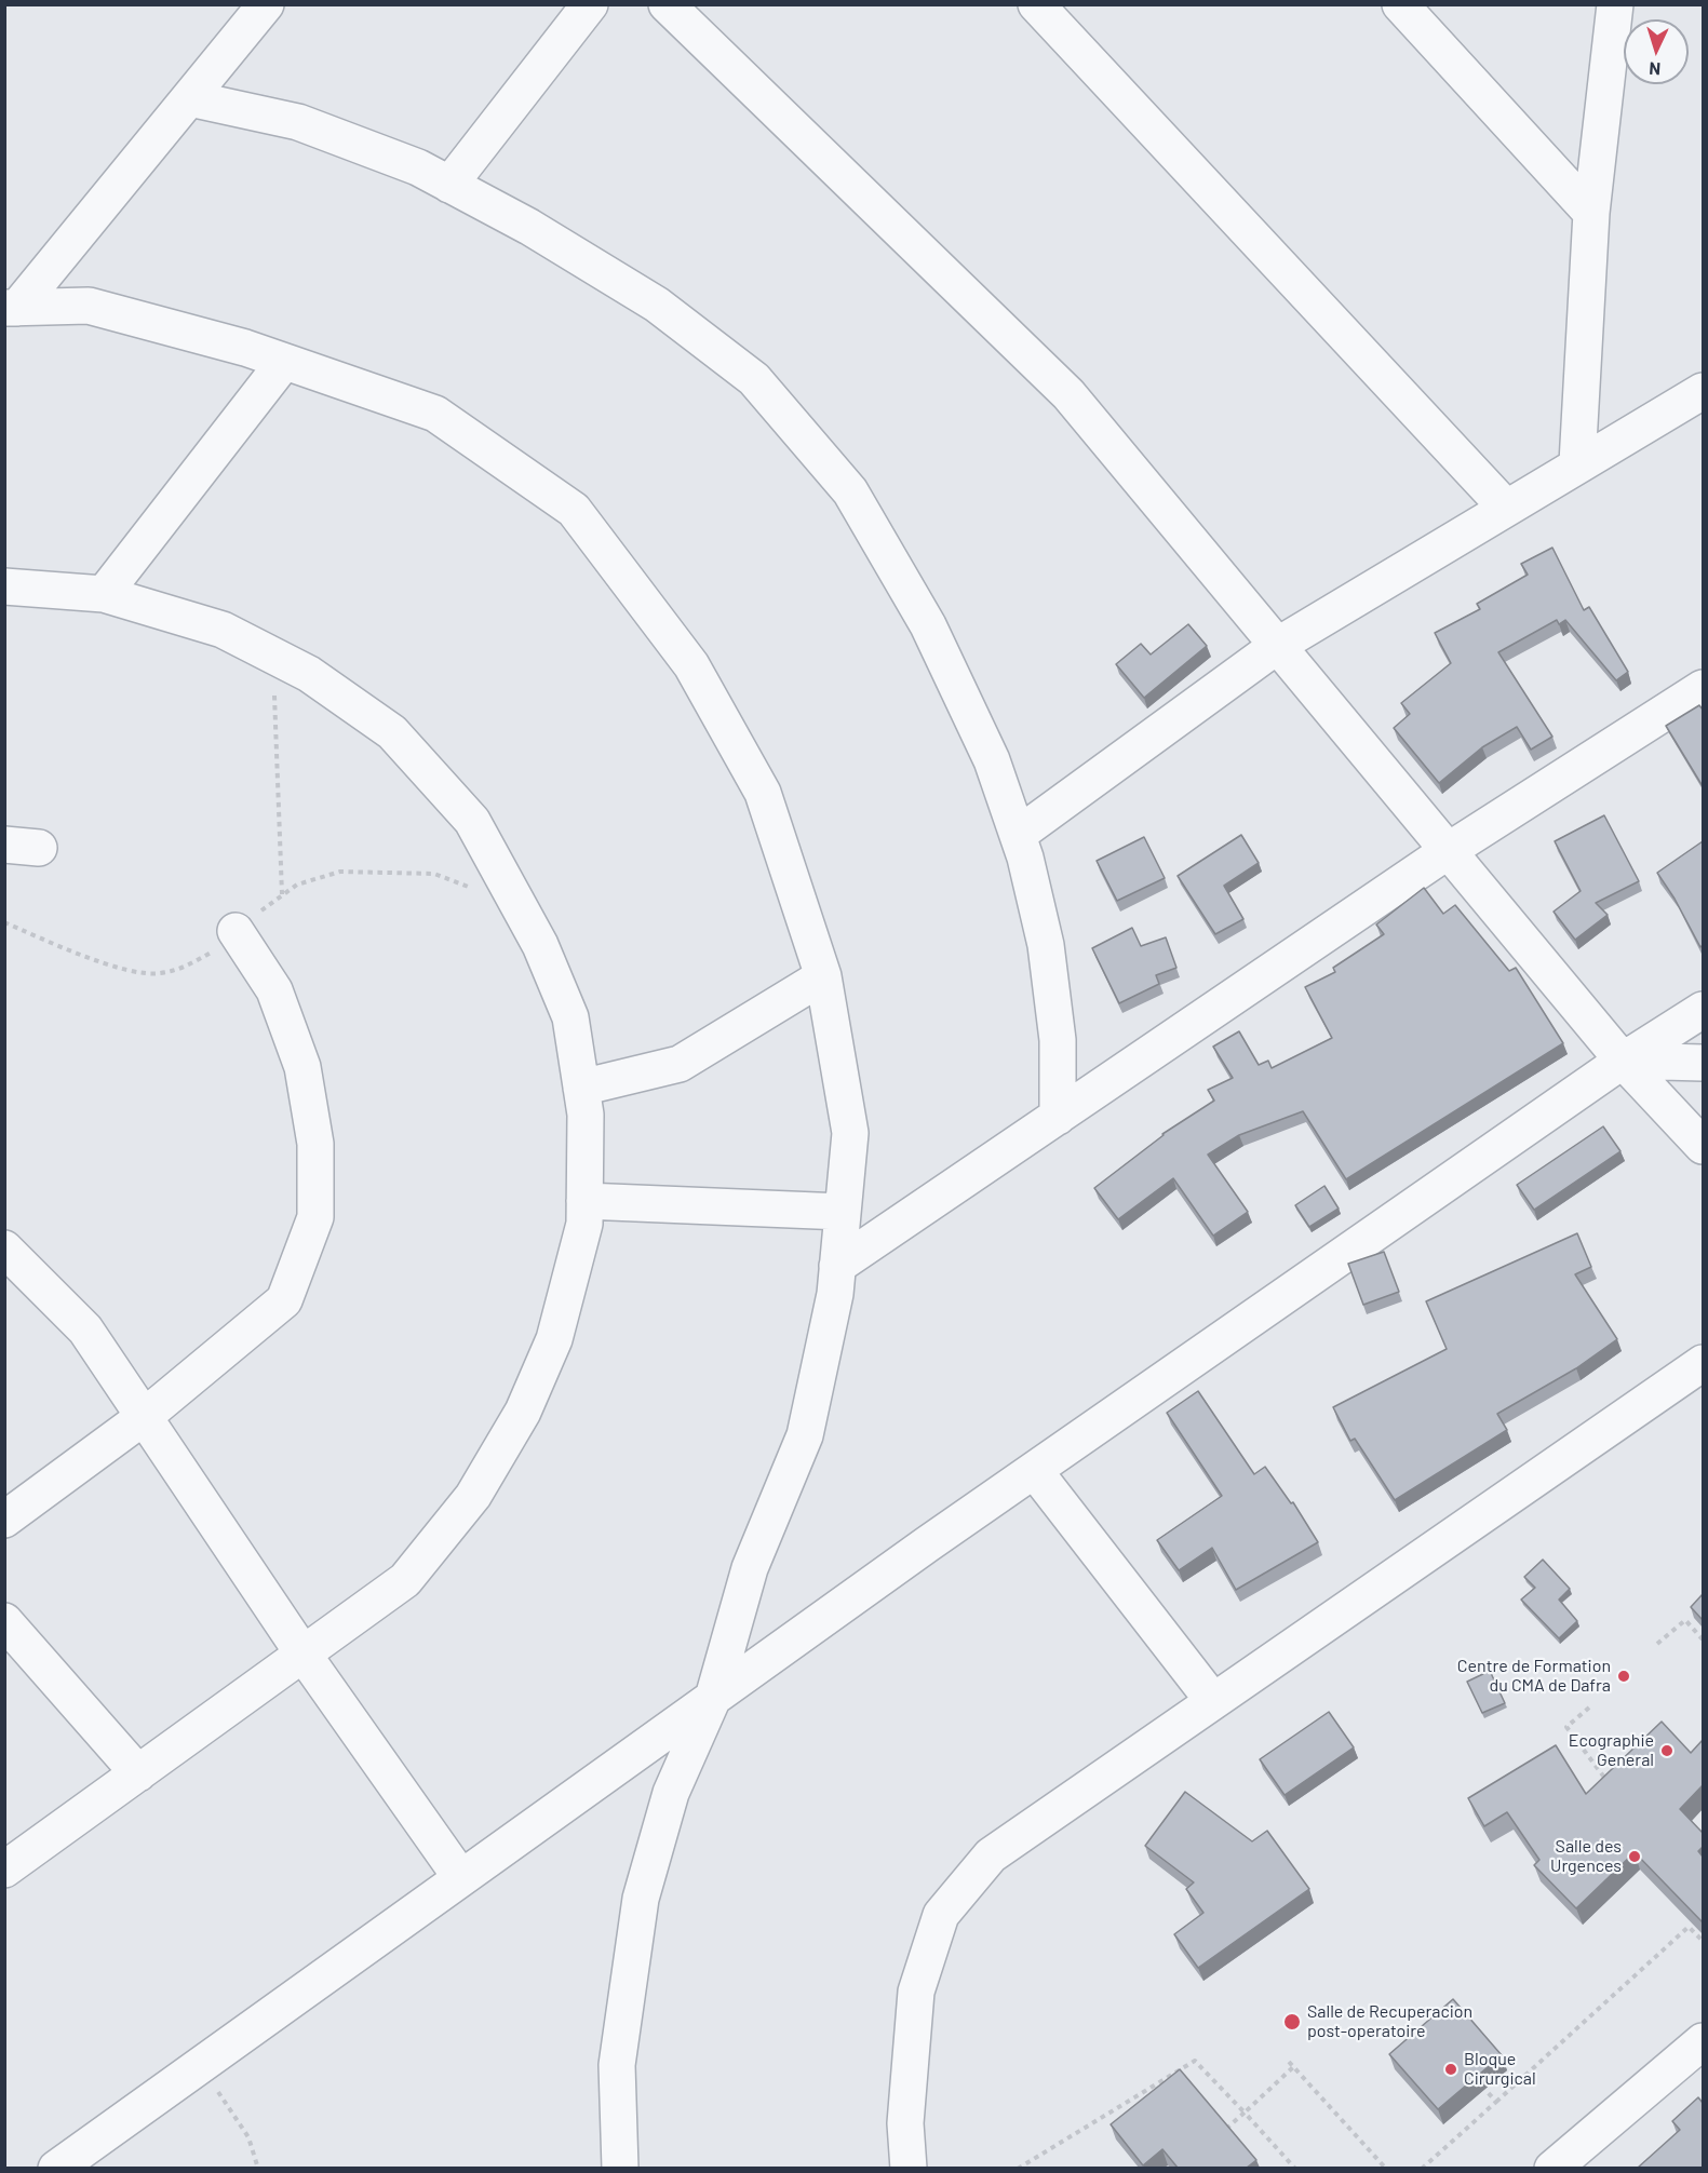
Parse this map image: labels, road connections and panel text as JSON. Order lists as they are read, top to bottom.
{
  "places": [
    "Centre de Formation du CMA de Dafra",
    "Ecographie General",
    "Salle des Urgences",
    "Salle de Recuperacion post-operatoire",
    "Bloque Cirurgical"
  ],
  "north": "bottom"
}
